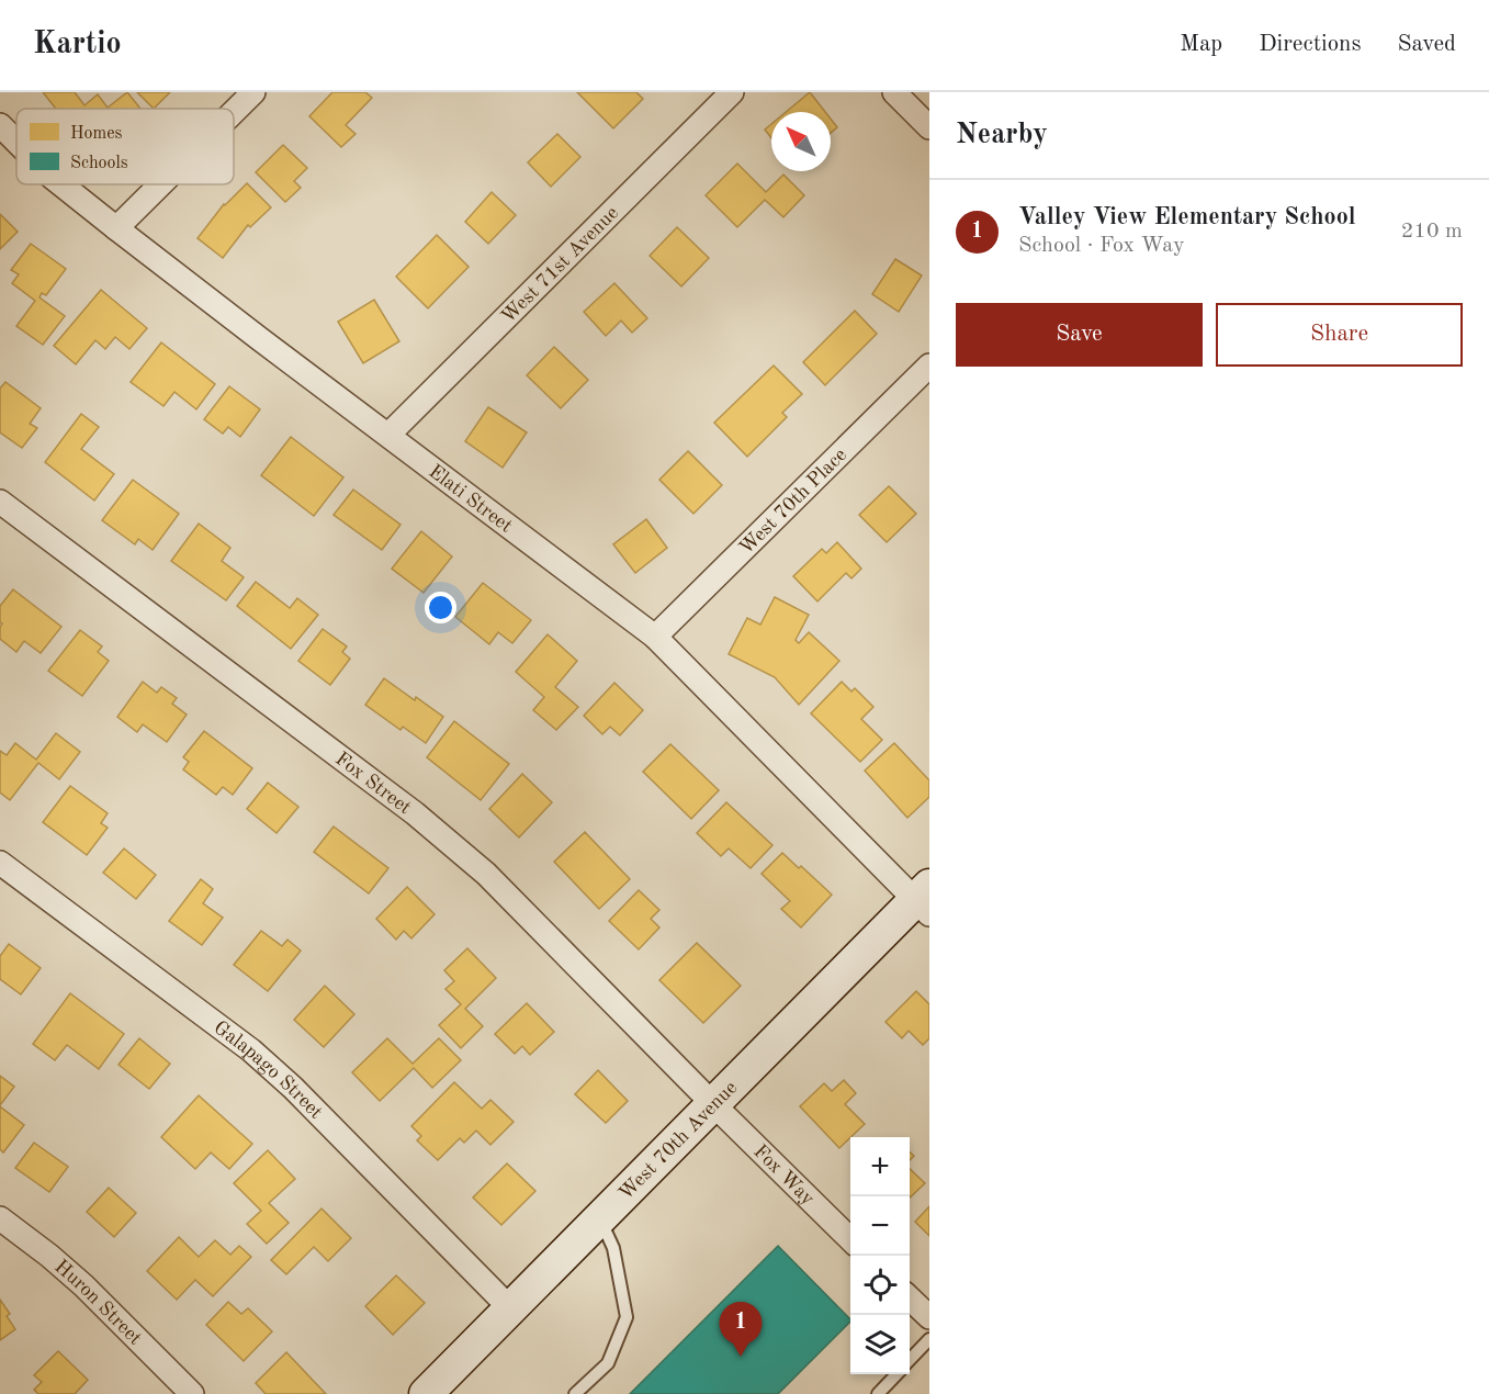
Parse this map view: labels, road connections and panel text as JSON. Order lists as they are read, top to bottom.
{
  "streets": {
    "main road": ["West 70th Avenue"],
    "street": [
      "West 71st Avenue",
      "Elati Street",
      "West 70th Place",
      "Fox Street",
      "Galapago Street",
      "Fox Way",
      "Huron Street"
    ]
  },
  "crossings": [
    ["West 71st Avenue", "Elati Street"],
    ["Elati Street", "West 70th Place"],
    ["Elati Street", "West 70th Avenue"],
    ["Fox Street", "West 70th Avenue"],
    ["Fox Street", "Fox Way"],
    ["Galapago Street", "West 70th Avenue"],
    ["West 70th Avenue", "Fox Way"]
  ],
  "legend": ["Homes", "Schools"],
  "north": "top left",
  "page": {
    "header": "Kartio",
    "nav": ["Map", "Directions", "Saved"],
    "heading": "Nearby",
    "list": [
      {
        "mark": "1",
        "name": "Valley View Elementary School",
        "note": "School · Fox Way",
        "value": "210 m"
      }
    ],
    "buttons": ["Save", "Share"],
    "map_buttons": ["+", "−"],
    "pins": "1"
  }
}
